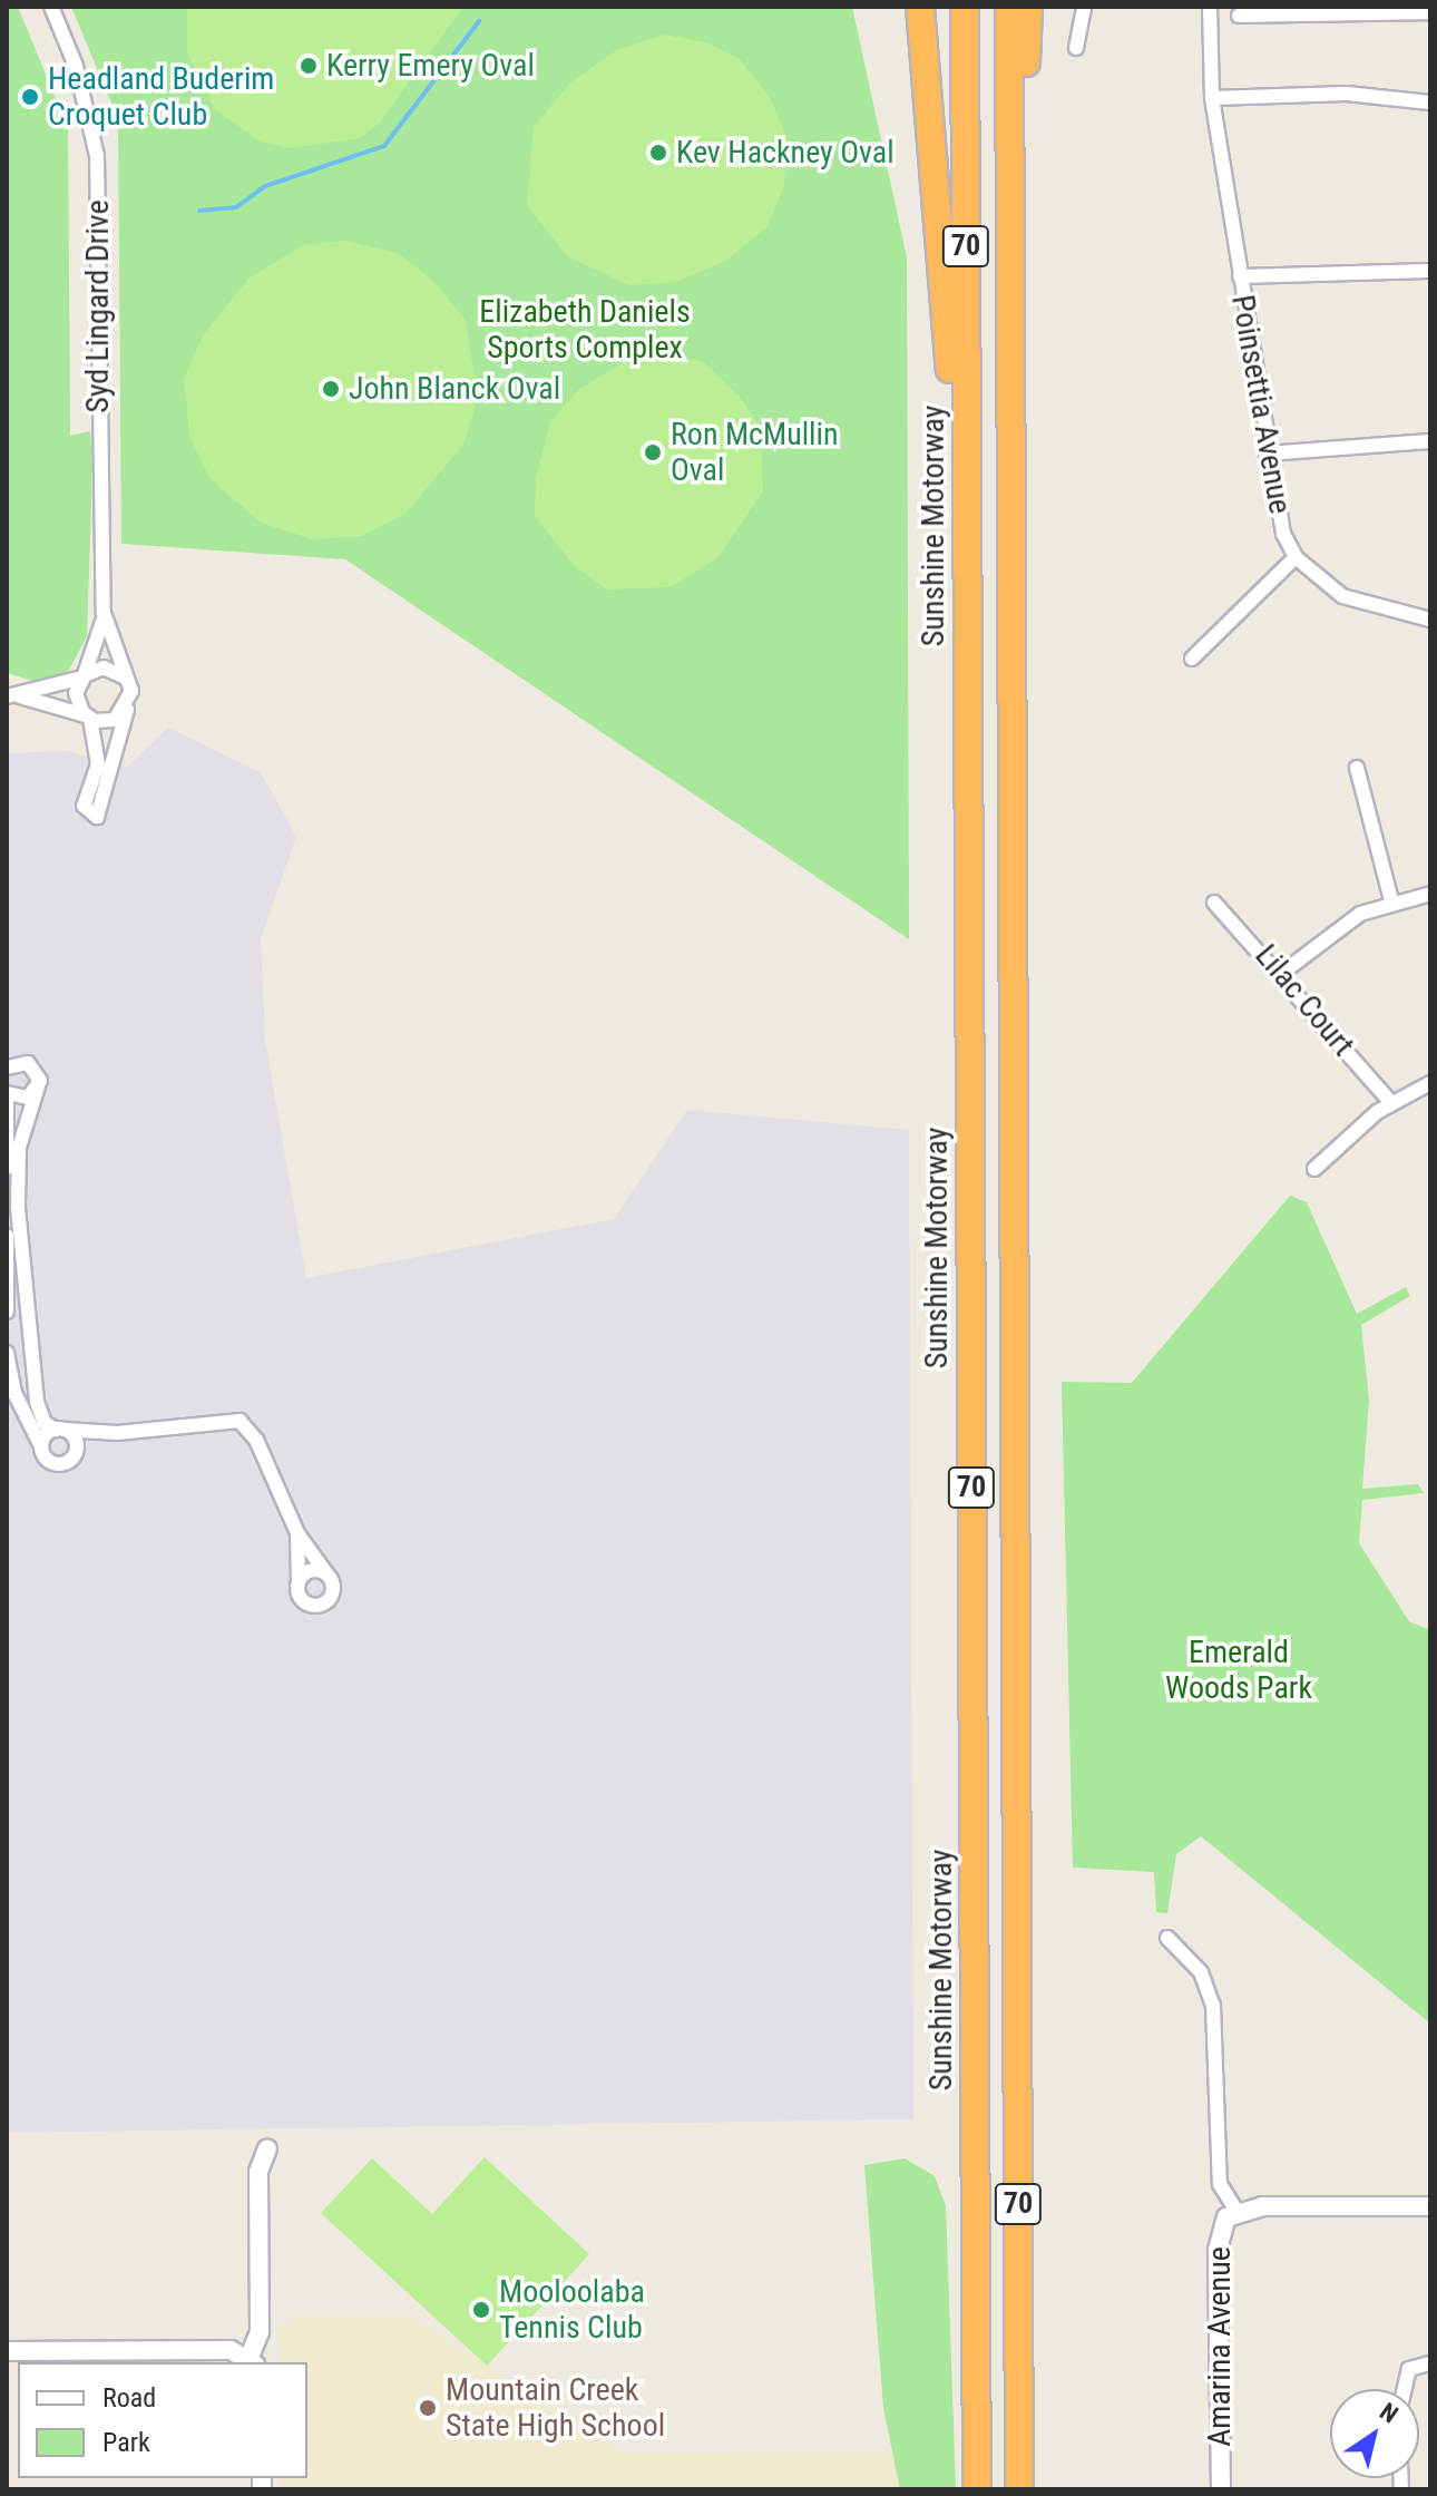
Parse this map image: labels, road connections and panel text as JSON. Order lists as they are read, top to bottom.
{
  "streets": {
    "highway": ["70", "Sunshine Motorway"],
    "street": [
      "Syd Lingard Drive",
      "Poinsettia Avenue",
      "Lilac Court",
      "Amarina Avenue"
    ]
  },
  "parks": ["Elizabeth Daniels Sports Complex", "Emerald Woods Park"],
  "places": [
    "Kerry Emery Oval",
    "Headland Buderim Croquet Club",
    "Kev Hackney Oval",
    "John Blanck Oval",
    "Ron McMullin Oval",
    "Mooloolaba Tennis Club",
    "Mountain Creek State High School"
  ],
  "legend": ["Road", "Park"],
  "north": "top right"
}
